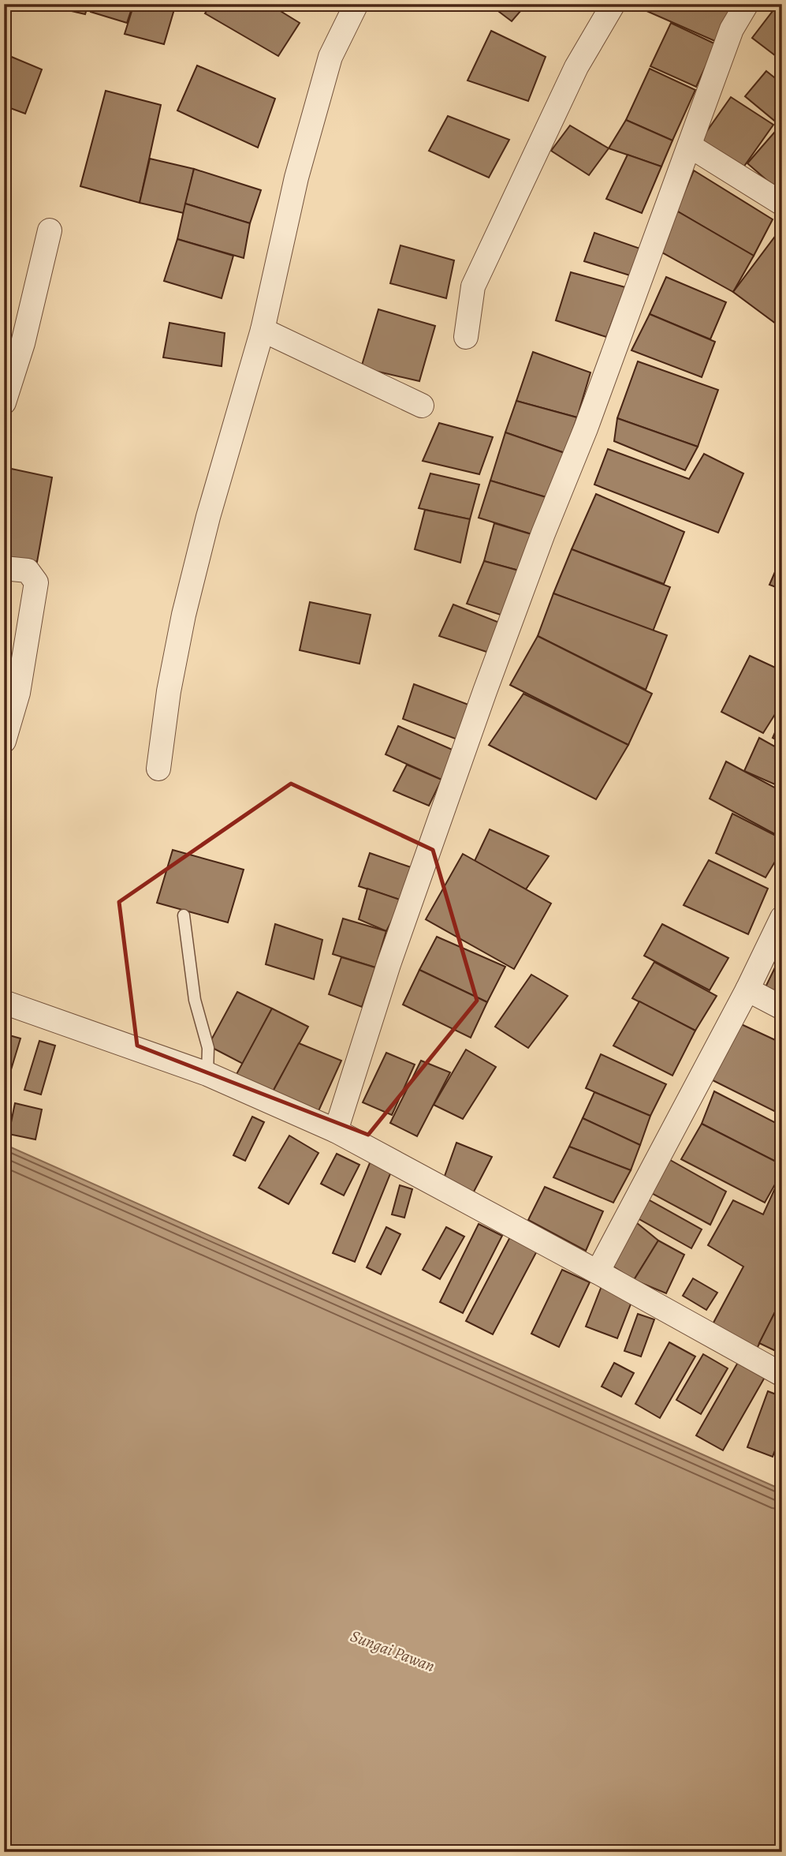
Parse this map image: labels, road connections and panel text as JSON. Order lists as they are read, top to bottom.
{
  "water": ["Sungai Pawan"]
}
